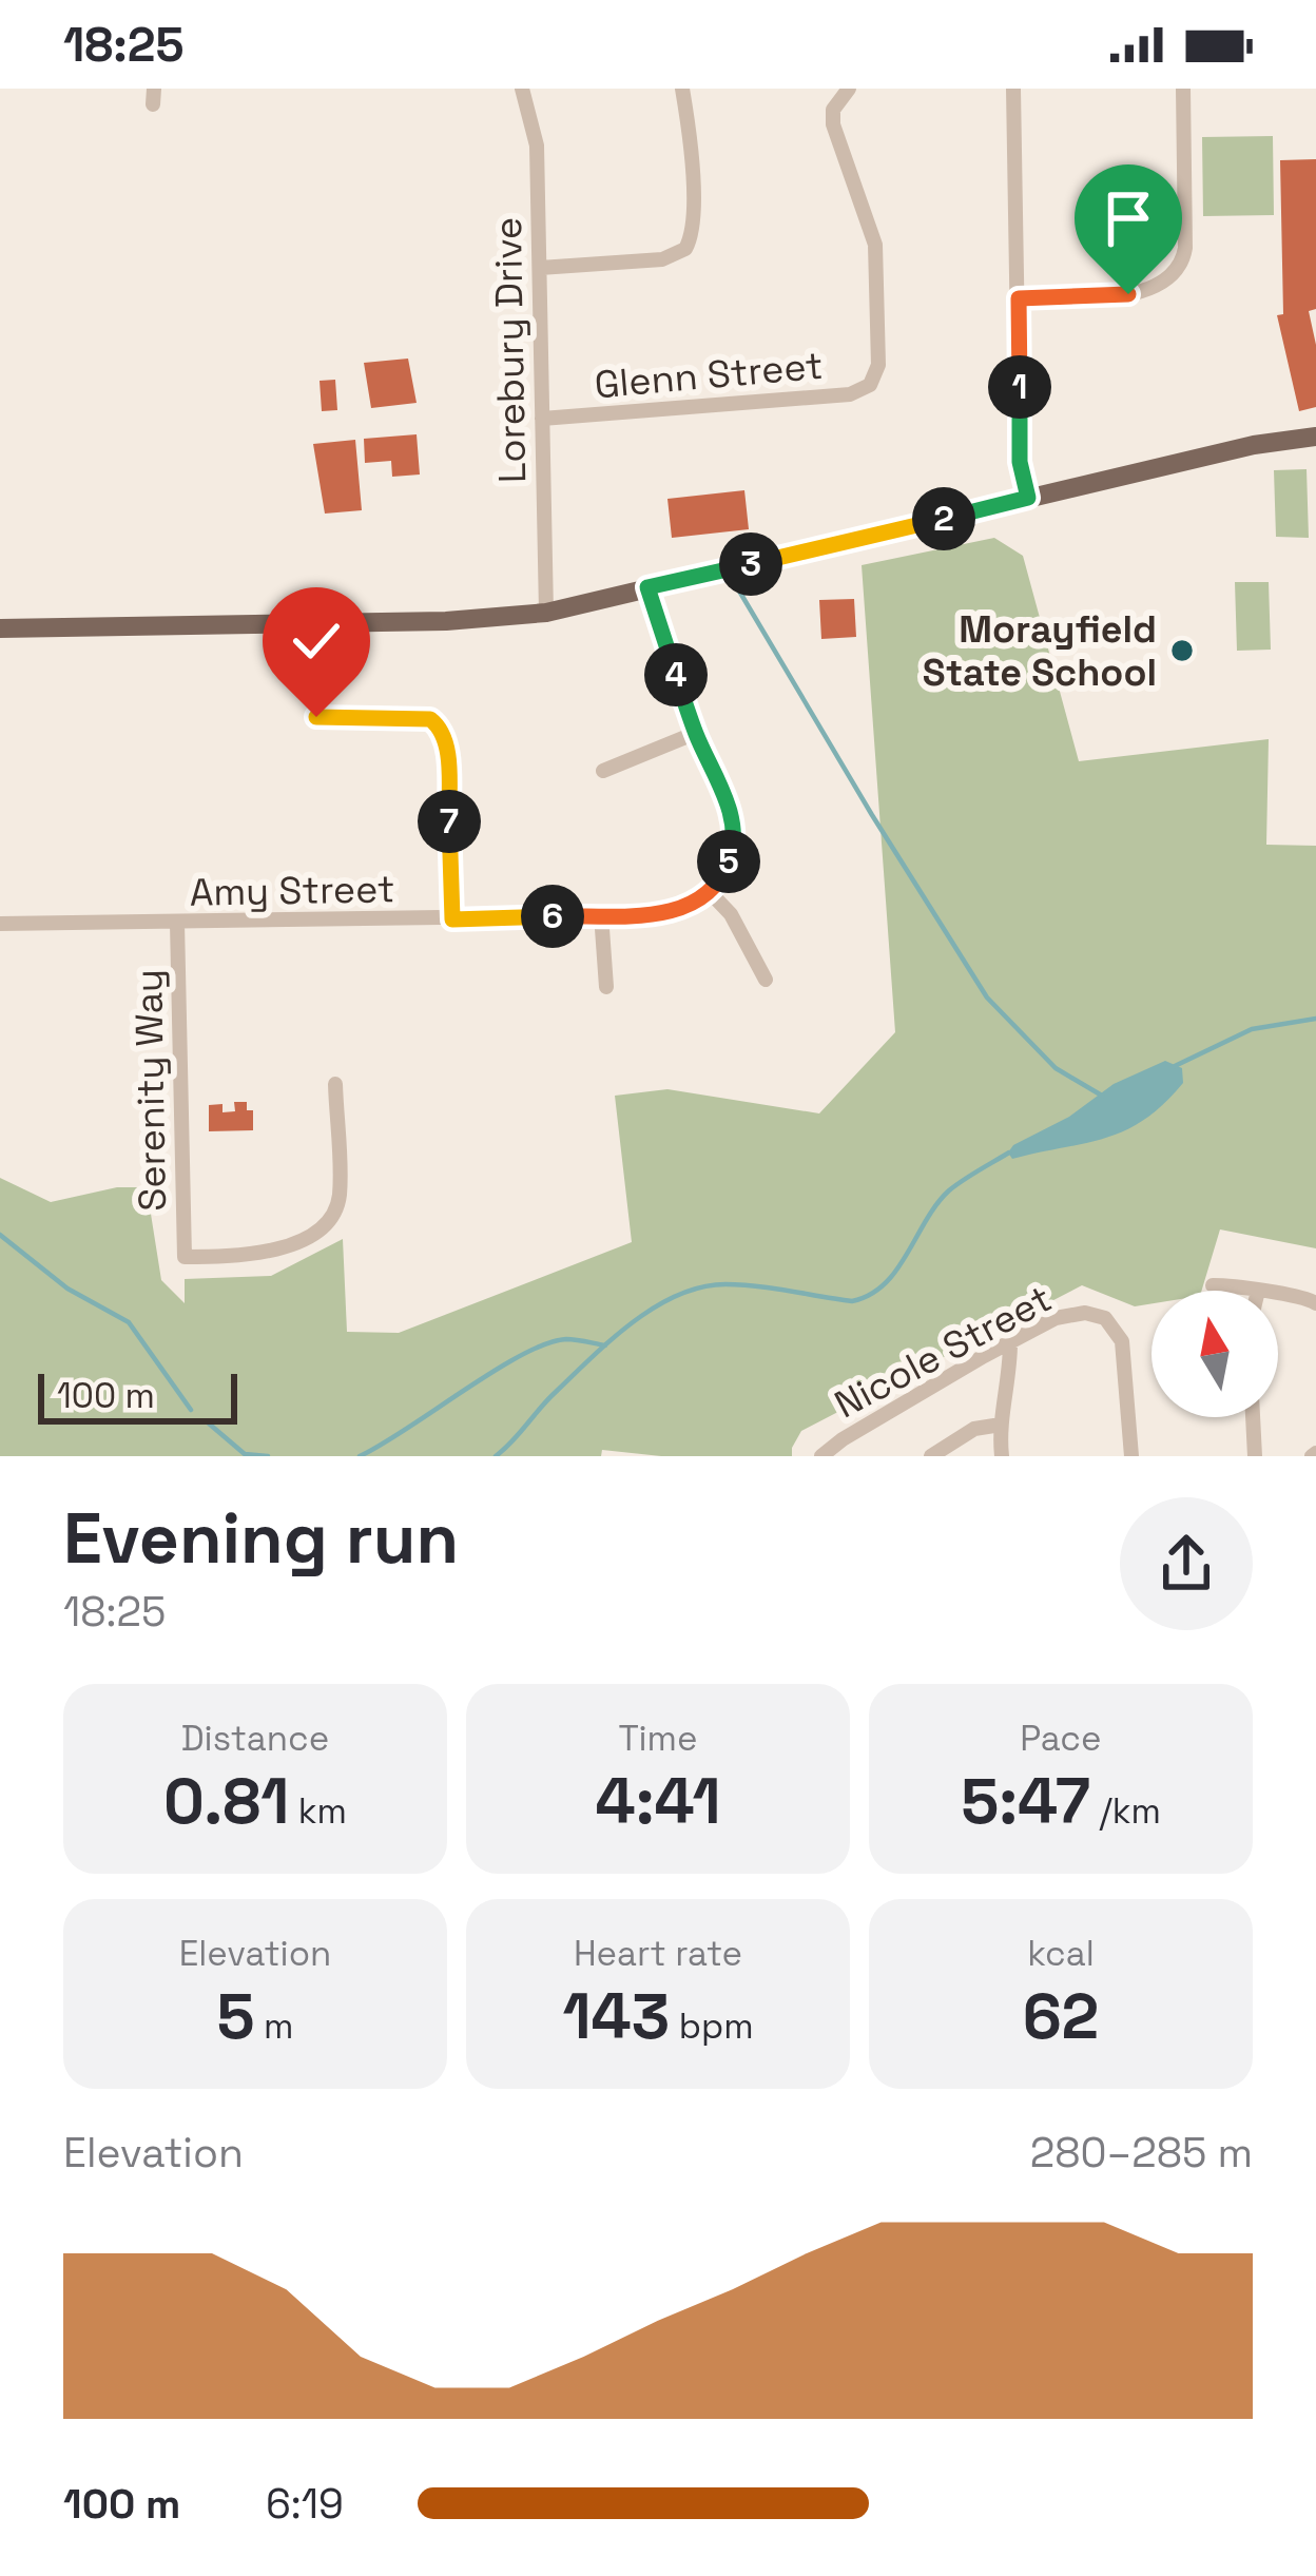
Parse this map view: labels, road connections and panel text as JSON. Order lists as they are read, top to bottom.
{
  "streets": {
    "street": [
      "Lorebury Drive",
      "Glenn Street",
      "Amy Street",
      "Serenity Way",
      "Nicole Street"
    ]
  },
  "crossings": [
    ["Lorebury Drive", "Glenn Street"],
    ["Amy Street", "Serenity Way"]
  ],
  "places": ["Morayfield State School"],
  "scale_bar": "100 m",
  "north": "top",
  "page": {
    "status": "18:25",
    "pins": [
      "1",
      "2",
      "3",
      "4",
      "7",
      "5",
      "6"
    ],
    "scale": "100 m",
    "heading": ["Evening run", "18:25"],
    "stats": [
      ["Distance", "0.81 km"],
      ["Time", "4:41"],
      ["Pace", "5:47 /km"],
      ["Elevation", "5 m"],
      ["Heart rate", "143 bpm"],
      ["kcal", "62"]
    ],
    "chart": ["Elevation", "280–285 m"],
    "list": [
      {
        "name": "100 m",
        "note": "6:19"
      }
    ]
  }
}
